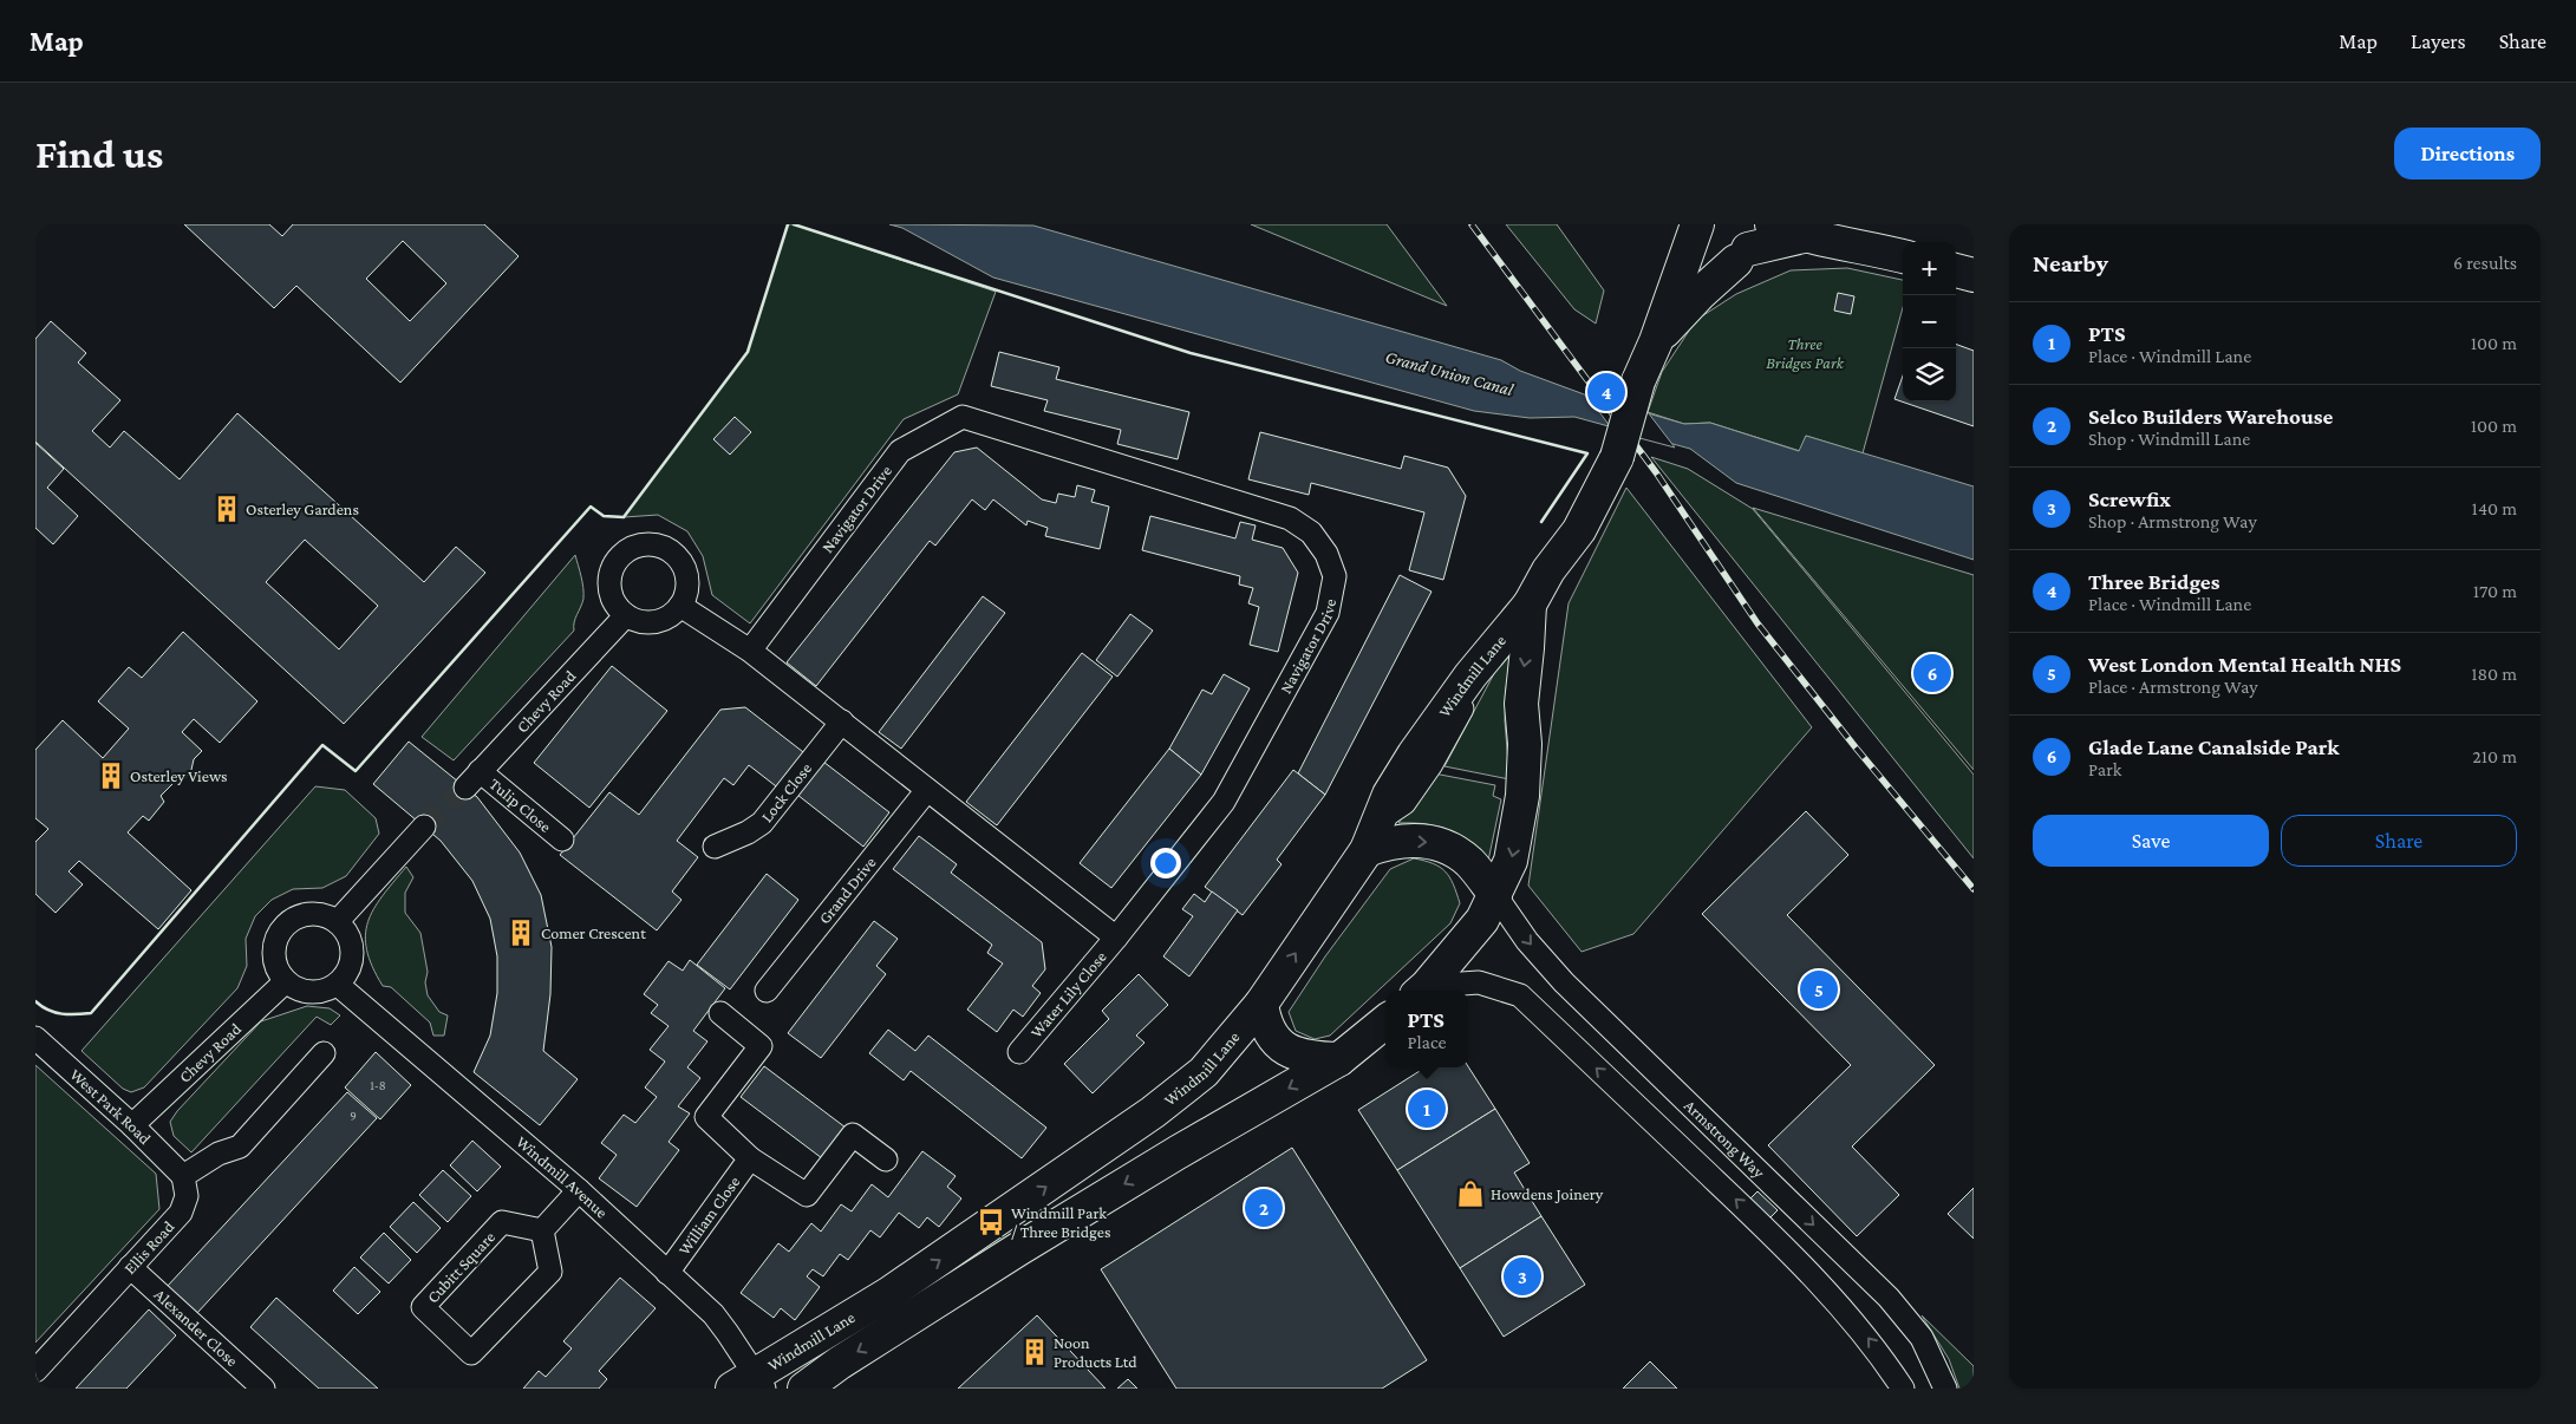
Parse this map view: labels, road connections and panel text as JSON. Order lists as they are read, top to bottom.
{
  "streets": {
    "main road": ["Windmill Lane"],
    "street": [
      "Navigator Drive",
      "Chevy Road",
      "Lock Close",
      "Tulip Close",
      "Grand Drive",
      "Water Lily Close",
      "West Park Road",
      "Armstrong Way",
      "Windmill Avenue",
      "William Close",
      "Ellis Road",
      "Cubitt Square",
      "Alexander Close"
    ]
  },
  "crossings": [
    ["Navigator Drive", "Water Lily Close"],
    ["Windmill Lane", "Armstrong Way"],
    ["Windmill Lane", "Windmill Avenue"],
    ["Chevy Road", "Tulip Close"],
    ["Chevy Road", "West Park Road"],
    ["Chevy Road", "Windmill Avenue"],
    ["West Park Road", "Ellis Road"],
    ["Windmill Avenue", "William Close"],
    ["Ellis Road", "Alexander Close"]
  ],
  "water": ["Grand Union Canal"],
  "parks": ["Three Bridges Park"],
  "places": {
    "building": [
      "Osterley Gardens",
      "Osterley Views",
      "Comer Crescent",
      "Noon Products Ltd"
    ],
    "shop": ["Howdens Joinery"],
    "bus stop": ["Windmill Park / Three Bridges"]
  },
  "house_numbers": ["1-8", "9"],
  "page": {
    "header": "Map",
    "nav": ["Map", "Layers", "Share"],
    "buttons": [
      "Directions",
      ["Save", "Share"]
    ],
    "title": "Find us",
    "heading": ["Nearby", "6 results"],
    "map_buttons": ["+", "−"],
    "list": [
      {
        "mark": "1",
        "name": "PTS",
        "note": "Place · Windmill Lane",
        "value": "100 m"
      },
      {
        "mark": "2",
        "name": "Selco Builders Warehouse",
        "note": "Shop · Windmill Lane",
        "value": "100 m"
      },
      {
        "mark": "3",
        "name": "Screwfix",
        "note": "Shop · Armstrong Way",
        "value": "140 m"
      },
      {
        "mark": "4",
        "name": "Three Bridges",
        "note": "Place · Windmill Lane",
        "value": "170 m"
      },
      {
        "mark": "5",
        "name": "West London Mental Health NHS",
        "note": "Place · Armstrong Way",
        "value": "180 m"
      },
      {
        "mark": "6",
        "name": "Glade Lane Canalside Park",
        "note": "Park",
        "value": "210 m"
      }
    ],
    "pins": [
      "4",
      "6",
      "5",
      "1",
      "2",
      "3"
    ],
    "popup": ["PTS", "Place"]
  }
}
